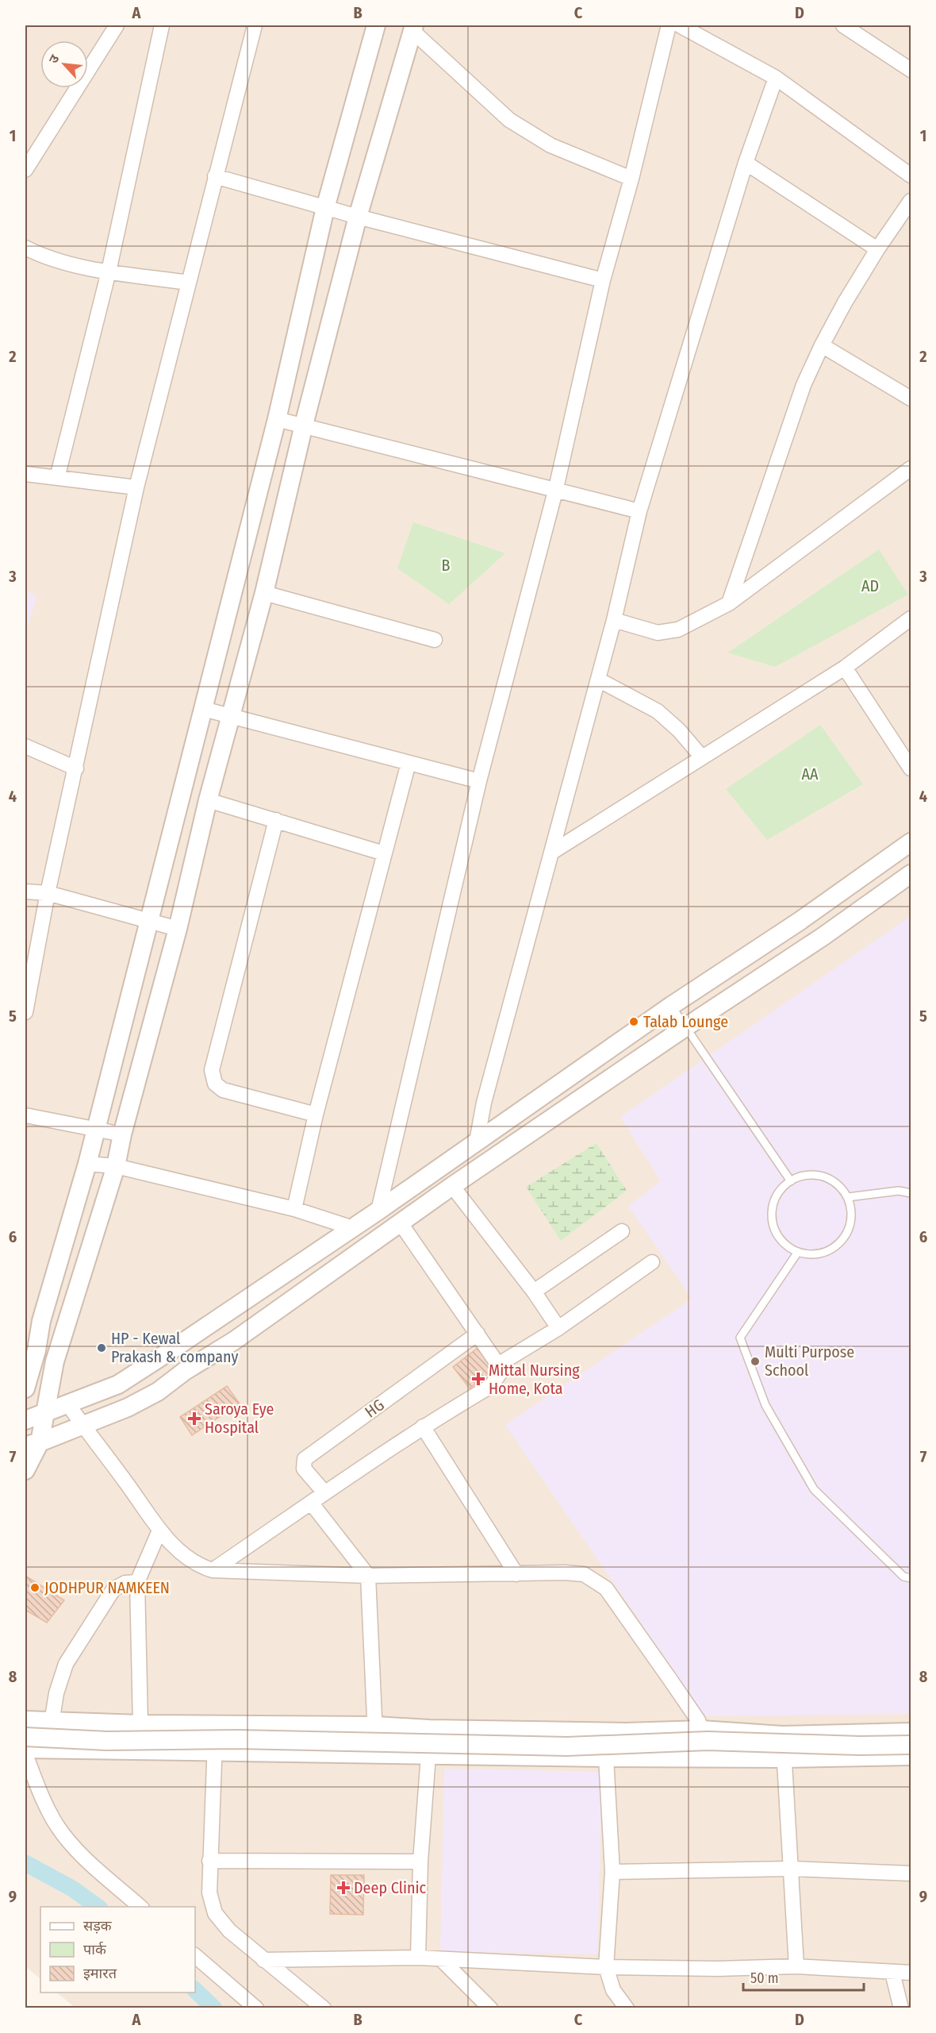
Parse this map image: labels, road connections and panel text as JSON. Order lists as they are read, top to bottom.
{
  "streets": {
    "street": ["HG"]
  },
  "parks": ["B", "AD", "AA"],
  "places": {
    "other": [
      "Talab Lounge",
      "HP - Kewal Prakash & company",
      "Multi Purpose School",
      "JODHPUR NAMKEEN"
    ],
    "health": ["Mittal Nursing Home, Kota", "Saroya Eye Hospital", "Deep Clinic"]
  },
  "legend": ["सड़क", "पार्क", "इमारत"],
  "scale_bar": "50 m",
  "north": "top left",
  "grid": {
    "columns": [
      "A",
      "B",
      "C",
      "D"
    ],
    "rows": [
      "1",
      "2",
      "3",
      "4",
      "5",
      "6",
      "7",
      "8",
      "9"
    ]
  }
}
